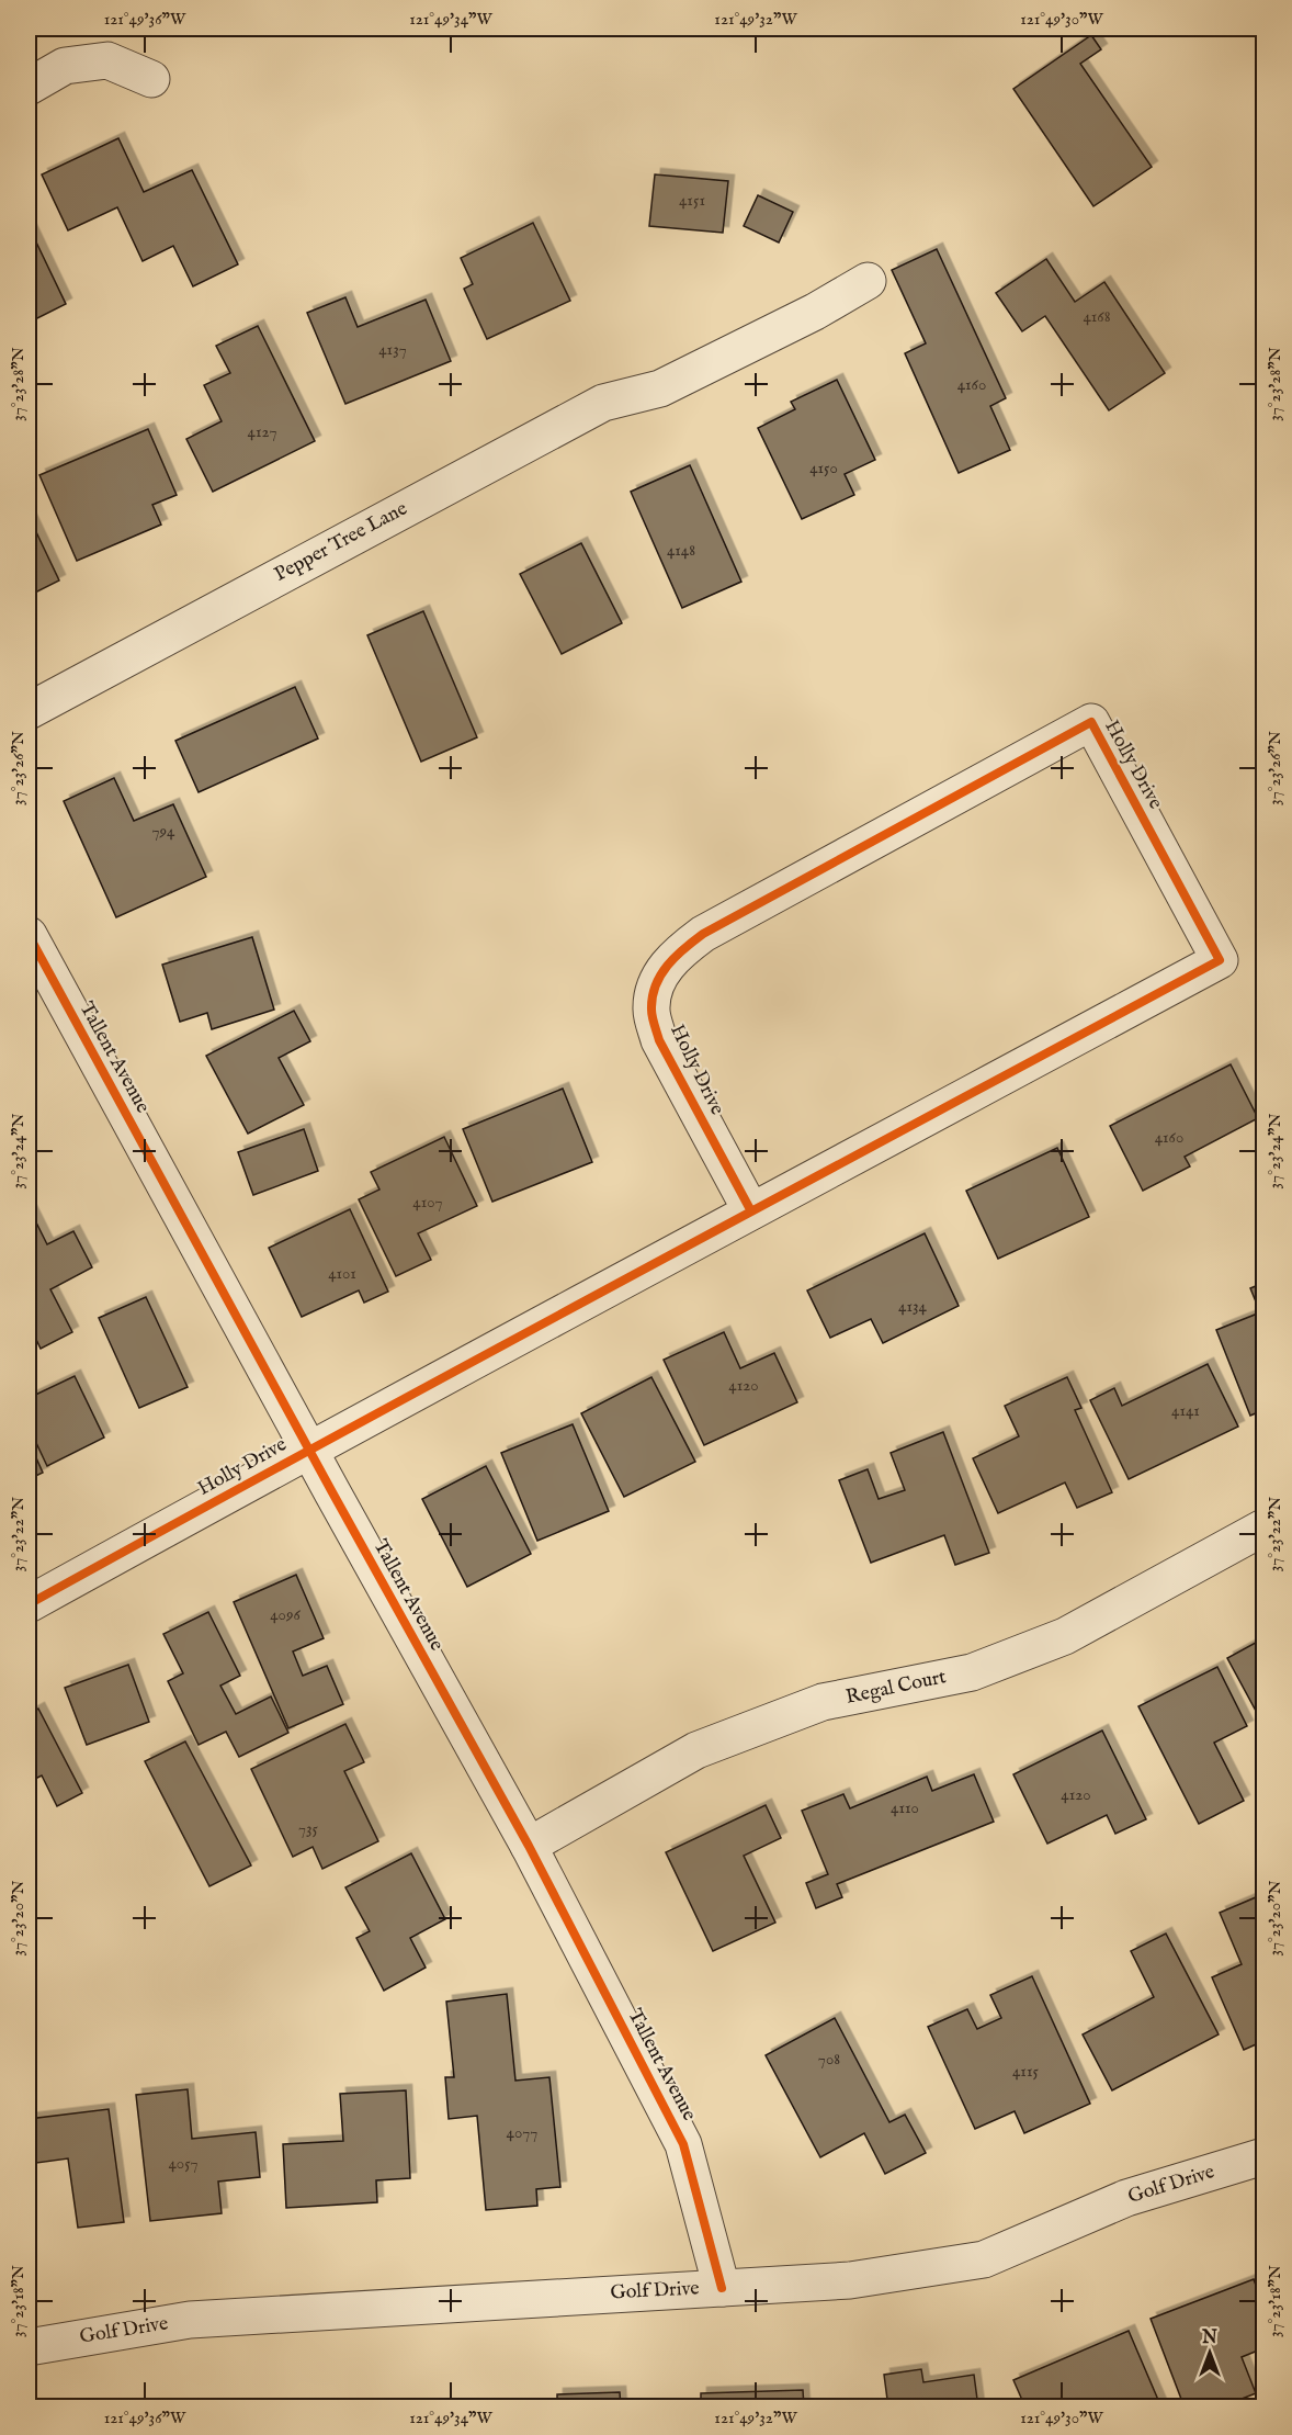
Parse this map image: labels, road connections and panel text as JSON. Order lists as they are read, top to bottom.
{
  "streets": {
    "street": [
      "Pepper Tree Lane",
      "Holly Drive",
      "Tallent Avenue",
      "Regal Court",
      "Golf Drive"
    ]
  },
  "crossings": [
    ["Holly Drive", "Tallent Avenue"],
    ["Tallent Avenue", "Regal Court"],
    ["Tallent Avenue", "Golf Drive"]
  ],
  "house_numbers": [
    "4151",
    "4168",
    "4137",
    "4160",
    "4127",
    "4150",
    "4148",
    "794",
    "4160",
    "4107",
    "4101",
    "4134",
    "4120",
    "4141",
    "4096",
    "4120",
    "4110",
    "735",
    "708",
    "4115",
    "4077",
    "4057"
  ],
  "north": "top",
  "coordinates": [
    "121°49'36\"W",
    "121°49'34\"W",
    "121°49'32\"W",
    "121°49'30\"W",
    "37°23'28\"N",
    "37°23'26\"N",
    "37°23'24\"N",
    "37°23'22\"N",
    "37°23'20\"N",
    "37°23'18\"N"
  ]
}
